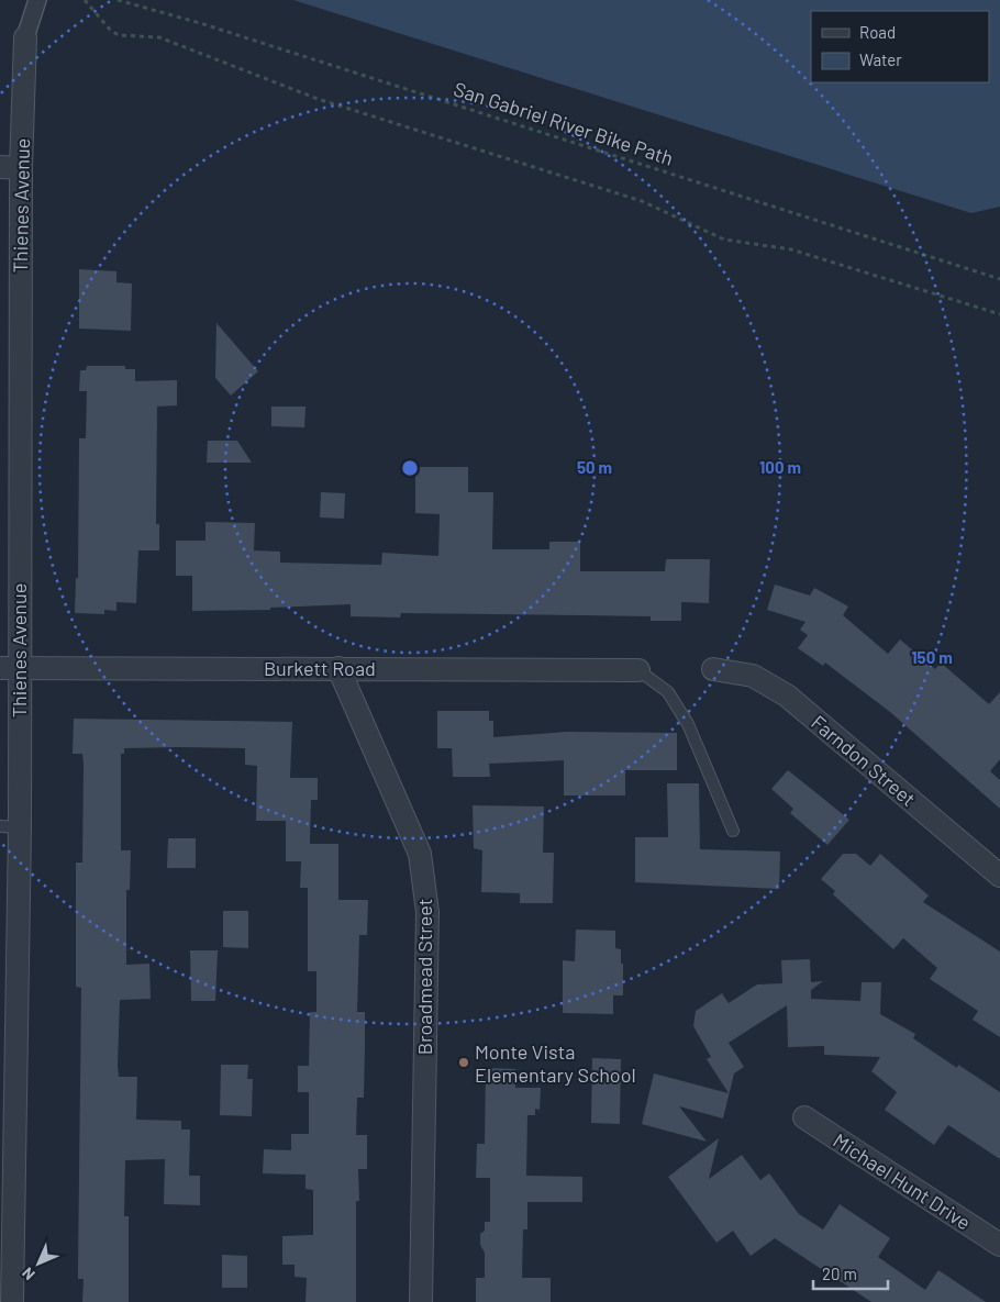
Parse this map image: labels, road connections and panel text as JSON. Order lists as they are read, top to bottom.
{
  "streets": {
    "street": [
      "Thienes Avenue",
      "Burkett Road",
      "Farndon Street",
      "Broadmead Street",
      "Michael Hunt Drive"
    ],
    "path": ["San Gabriel River Bike Path"]
  },
  "crossings": [
    ["Thienes Avenue", "Burkett Road"],
    ["Burkett Road", "Broadmead Street"]
  ],
  "places": ["Monte Vista Elementary School"],
  "legend": ["Road", "Water"],
  "scale_bar": "20 m",
  "north": "bottom left",
  "rings": ["50 m", "100 m", "150 m"]
}
